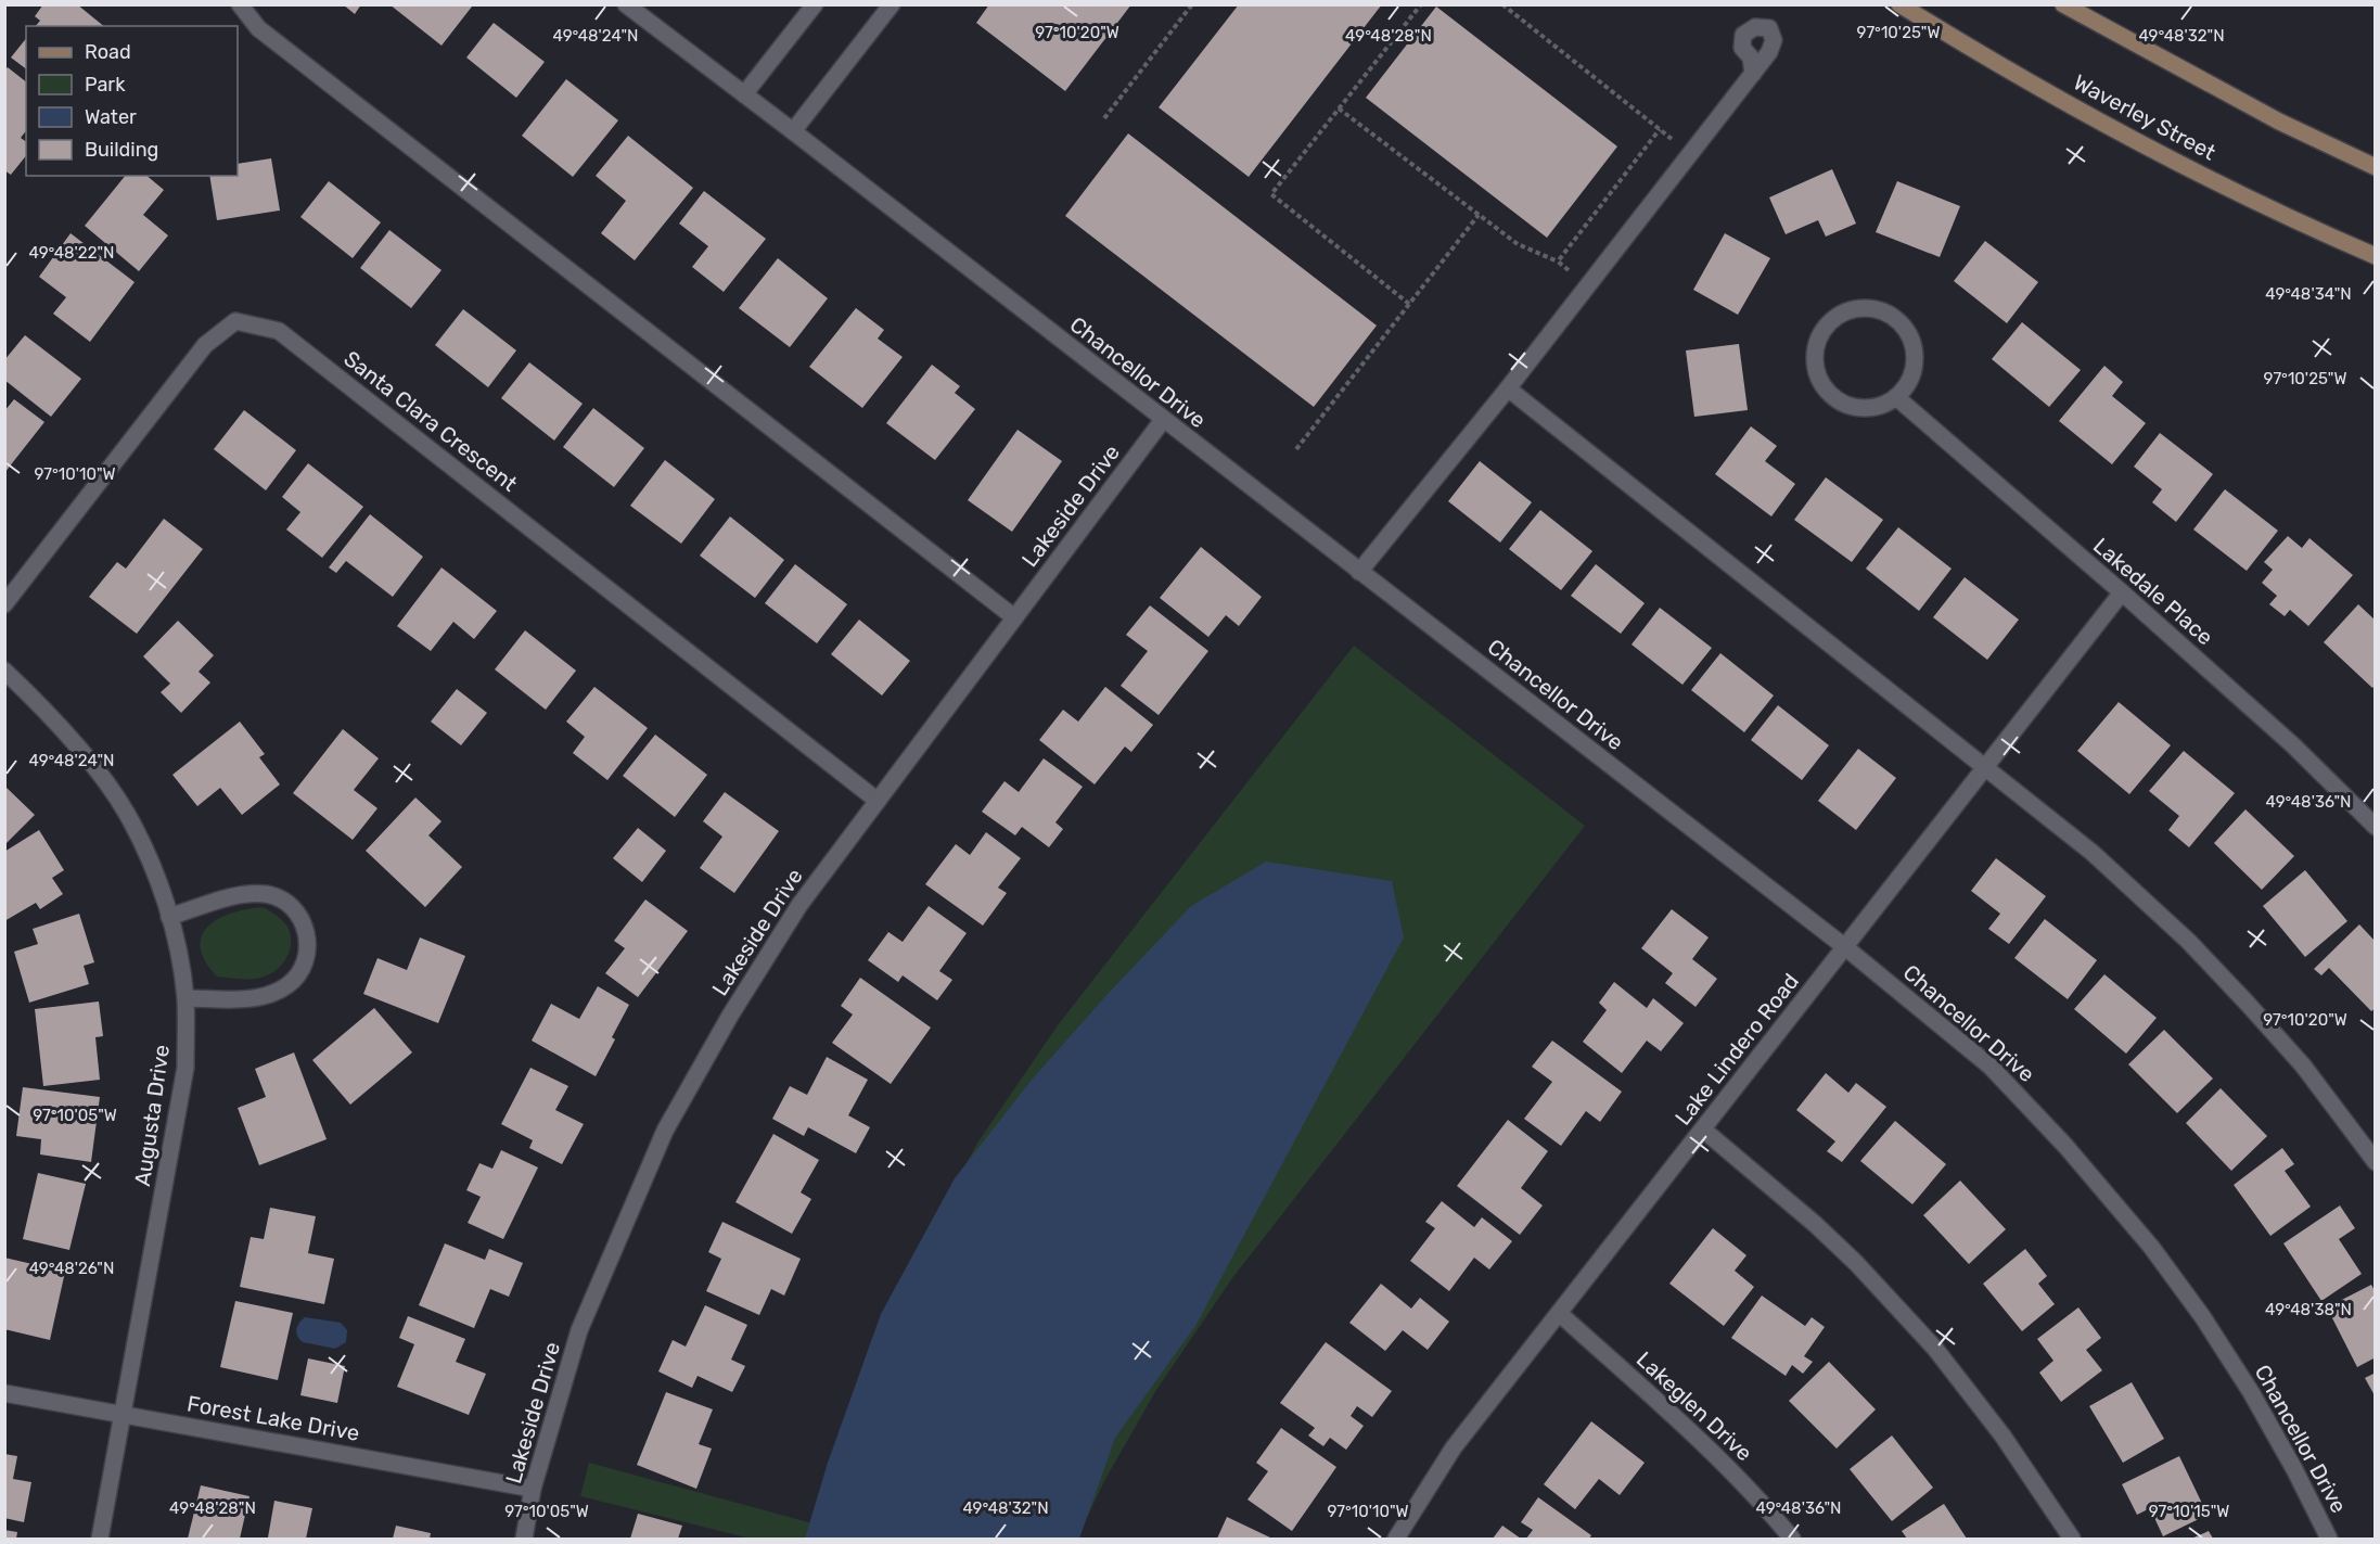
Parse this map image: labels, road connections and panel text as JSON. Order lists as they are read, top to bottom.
{
  "streets": {
    "main road": ["Waverley Street"],
    "street": [
      "Chancellor Drive",
      "Santa Clara Crescent",
      "Lakeside Drive",
      "Lakedale Place",
      "Lake Lindero Road",
      "Augusta Drive",
      "Lakeglen Drive",
      "Forest Lake Drive"
    ]
  },
  "crossings": [
    ["Chancellor Drive", "Lakeside Drive"],
    ["Chancellor Drive", "Lake Lindero Road"],
    ["Santa Clara Crescent", "Lakeside Drive"],
    ["Lakeside Drive", "Forest Lake Drive"],
    ["Lakedale Place", "Lake Lindero Road"],
    ["Lake Lindero Road", "Lakeglen Drive"],
    ["Augusta Drive", "Forest Lake Drive"]
  ],
  "legend": [
    "Road",
    "Park",
    "Water",
    "Building"
  ],
  "coordinates": [
    "97°10'20\"W",
    "97°10'25\"W",
    "49°48'32\"N",
    "49°48'24\"N",
    "49°48'28\"N",
    "49°48'22\"N",
    "49°48'34\"N",
    "97°10'10\"W",
    "49°48'36\"N",
    "97°10'05\"W",
    "49°48'26\"N",
    "49°48'38\"N",
    "97°10'15\"W"
  ]
}
